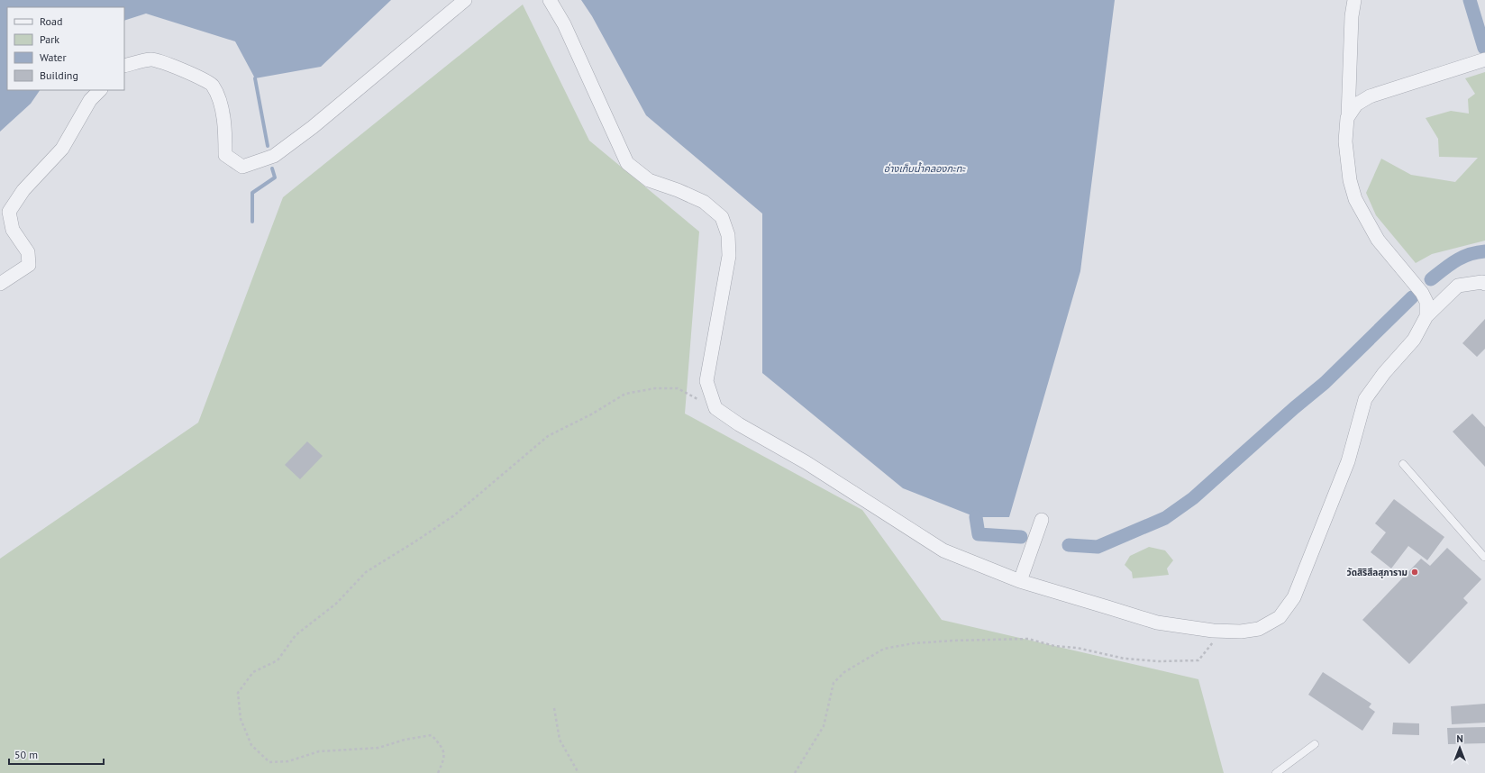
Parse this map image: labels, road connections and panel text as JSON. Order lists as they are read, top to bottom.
{
  "water": ["อ่างเก็บน้ำคลองกะทะ"],
  "places": ["วัดสิริสีลสุภาราม"],
  "legend": [
    "Road",
    "Park",
    "Water",
    "Building"
  ],
  "scale_bar": "50 m",
  "north": "top"
}
